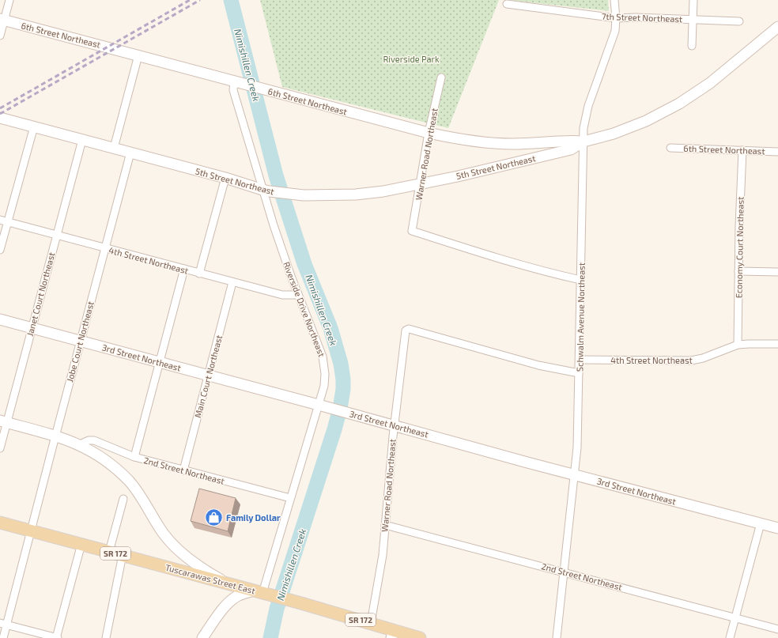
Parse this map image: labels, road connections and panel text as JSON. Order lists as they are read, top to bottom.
{
  "streets": {
    "main road": [
      "6th Street Northeast",
      "5th Street Northeast",
      "3rd Street Northeast",
      "SR 172",
      "Tuscarawas Street East"
    ],
    "street": [
      "7th Street Northeast",
      "Warner Road Northeast",
      "Economy Court Northeast",
      "4th Street Northeast",
      "Janet Court Northeast",
      "Riverside Drive Northeast",
      "Schwalm Avenue Northeast",
      "Jobe Court Northeast",
      "Main Court Northeast",
      "2nd Street Northeast"
    ]
  },
  "crossings": [
    ["7th Street Northeast", "Schwalm Avenue Northeast"],
    ["6th Street Northeast", "Warner Road Northeast"],
    ["6th Street Northeast", "5th Street Northeast"],
    ["6th Street Northeast", "Economy Court Northeast"],
    ["6th Street Northeast", "Riverside Drive Northeast"],
    ["6th Street Northeast", "Schwalm Avenue Northeast"],
    ["Warner Road Northeast", "5th Street Northeast"],
    ["Warner Road Northeast", "Schwalm Avenue Northeast"],
    ["Warner Road Northeast", "3rd Street Northeast"],
    ["Warner Road Northeast", "2nd Street Northeast"],
    ["Warner Road Northeast", "Tuscarawas Street East"],
    ["5th Street Northeast", "Janet Court Northeast"],
    ["5th Street Northeast", "Riverside Drive Northeast"],
    ["5th Street Northeast", "Schwalm Avenue Northeast"],
    ["5th Street Northeast", "Jobe Court Northeast"],
    ["Economy Court Northeast", "4th Street Northeast"],
    ["4th Street Northeast", "Janet Court Northeast"],
    ["4th Street Northeast", "Riverside Drive Northeast"],
    ["4th Street Northeast", "Schwalm Avenue Northeast"],
    ["4th Street Northeast", "Jobe Court Northeast"],
    ["4th Street Northeast", "Main Court Northeast"],
    ["Janet Court Northeast", "3rd Street Northeast"],
    ["Riverside Drive Northeast", "3rd Street Northeast"],
    ["Riverside Drive Northeast", "2nd Street Northeast"],
    ["Riverside Drive Northeast", "Tuscarawas Street East"],
    ["Schwalm Avenue Northeast", "3rd Street Northeast"],
    ["Schwalm Avenue Northeast", "2nd Street Northeast"],
    ["Jobe Court Northeast", "3rd Street Northeast"],
    ["Jobe Court Northeast", "Tuscarawas Street East"],
    ["3rd Street Northeast", "Main Court Northeast"],
    ["Main Court Northeast", "2nd Street Northeast"]
  ],
  "water": ["Nimishillen Creek"],
  "parks": ["Riverside Park"],
  "places": {
    "shop": ["Family Dollar"]
  }
}
